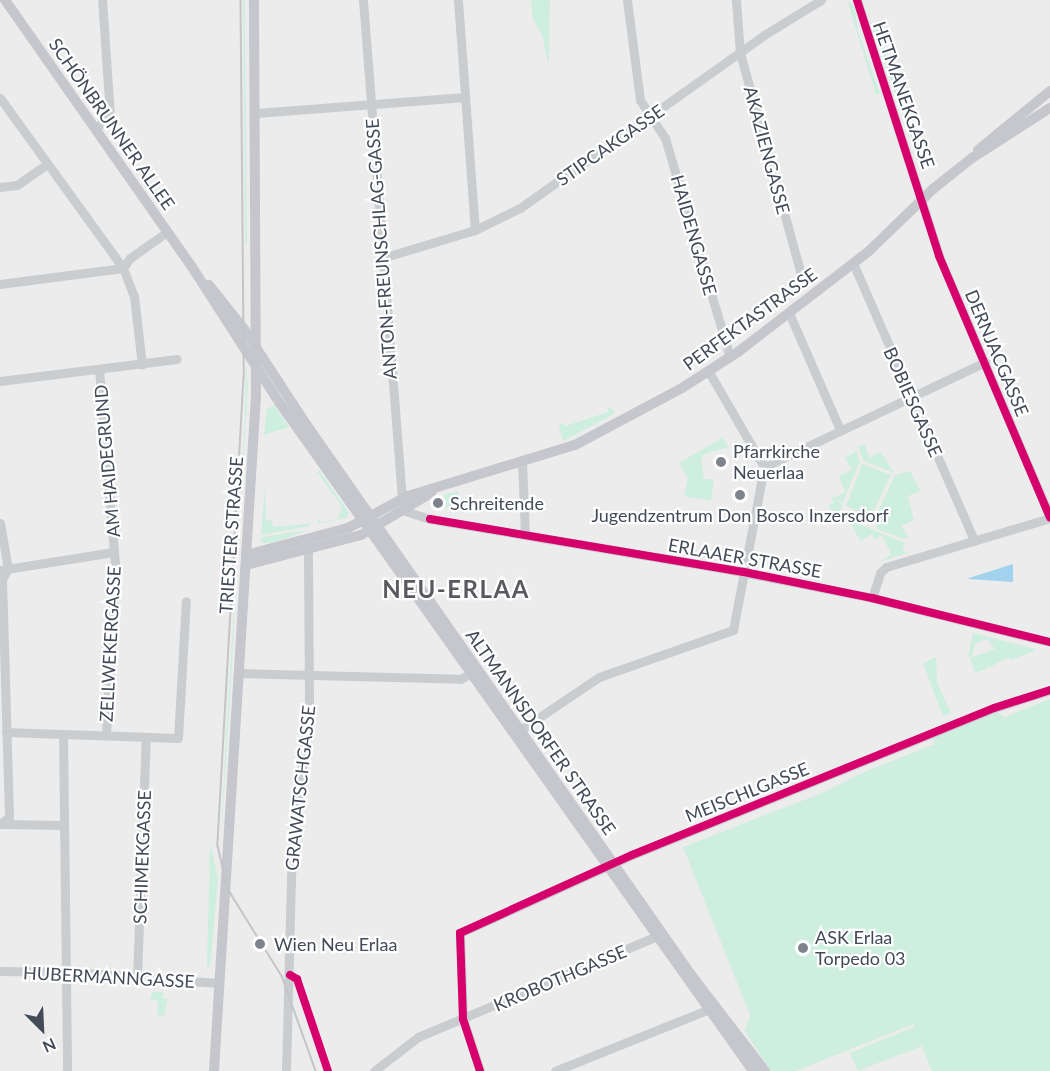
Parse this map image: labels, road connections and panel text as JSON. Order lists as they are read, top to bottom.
{
  "streets": {
    "main road": [
      "SCHÖNBRUNNER ALLEE",
      "PERFEKTASTRASSE",
      "TRIESTER STRASSE",
      "ALTMANNSDORFER STRASSE"
    ],
    "street": [
      "HETMANEKGASSE",
      "STIPCAKGASSE",
      "AKAZIENGASSE",
      "HAIDENGASSE",
      "ANTON-FREUNSCHLAG-GASSE",
      "DERNJACGASSE",
      "BOBIESGASSE",
      "AM HAIDEGRUND",
      "ERLAAER STRASSE",
      "ZELLWEKERGASSE",
      "GRAWATSCHGASSE",
      "MEISCHLGASSE",
      "SCHIMEKGASSE",
      "HUBERMANNGASSE",
      "KROBOTHGASSE"
    ]
  },
  "crossings": [
    ["HETMANEKGASSE", "PERFEKTASTRASSE"],
    ["HETMANEKGASSE", "DERNJACGASSE"],
    ["SCHÖNBRUNNER ALLEE", "ALTMANNSDORFER STRASSE"],
    ["STIPCAKGASSE", "AKAZIENGASSE"],
    ["STIPCAKGASSE", "HAIDENGASSE"],
    ["STIPCAKGASSE", "ANTON-FREUNSCHLAG-GASSE"],
    ["HAIDENGASSE", "PERFEKTASTRASSE"],
    ["ANTON-FREUNSCHLAG-GASSE", "PERFEKTASTRASSE"],
    ["ANTON-FREUNSCHLAG-GASSE", "ERLAAER STRASSE"],
    ["PERFEKTASTRASSE", "DERNJACGASSE"],
    ["PERFEKTASTRASSE", "BOBIESGASSE"],
    ["PERFEKTASTRASSE", "ERLAAER STRASSE"],
    ["AM HAIDEGRUND", "ZELLWEKERGASSE"],
    ["TRIESTER STRASSE", "ALTMANNSDORFER STRASSE"],
    ["TRIESTER STRASSE", "HUBERMANNGASSE"],
    ["ALTMANNSDORFER STRASSE", "MEISCHLGASSE"],
    ["ALTMANNSDORFER STRASSE", "KROBOTHGASSE"],
    ["MEISCHLGASSE", "KROBOTHGASSE"],
    ["SCHIMEKGASSE", "HUBERMANNGASSE"]
  ],
  "districts": ["NEU-ERLAA"],
  "places": [
    "Pfarrkirche Neuerlaa",
    "Jugendzentrum Don Bosco Inzersdorf",
    "Schreitende",
    "Wien Neu Erlaa",
    "ASK Erlaa Torpedo 03"
  ],
  "north": "bottom right"
}
